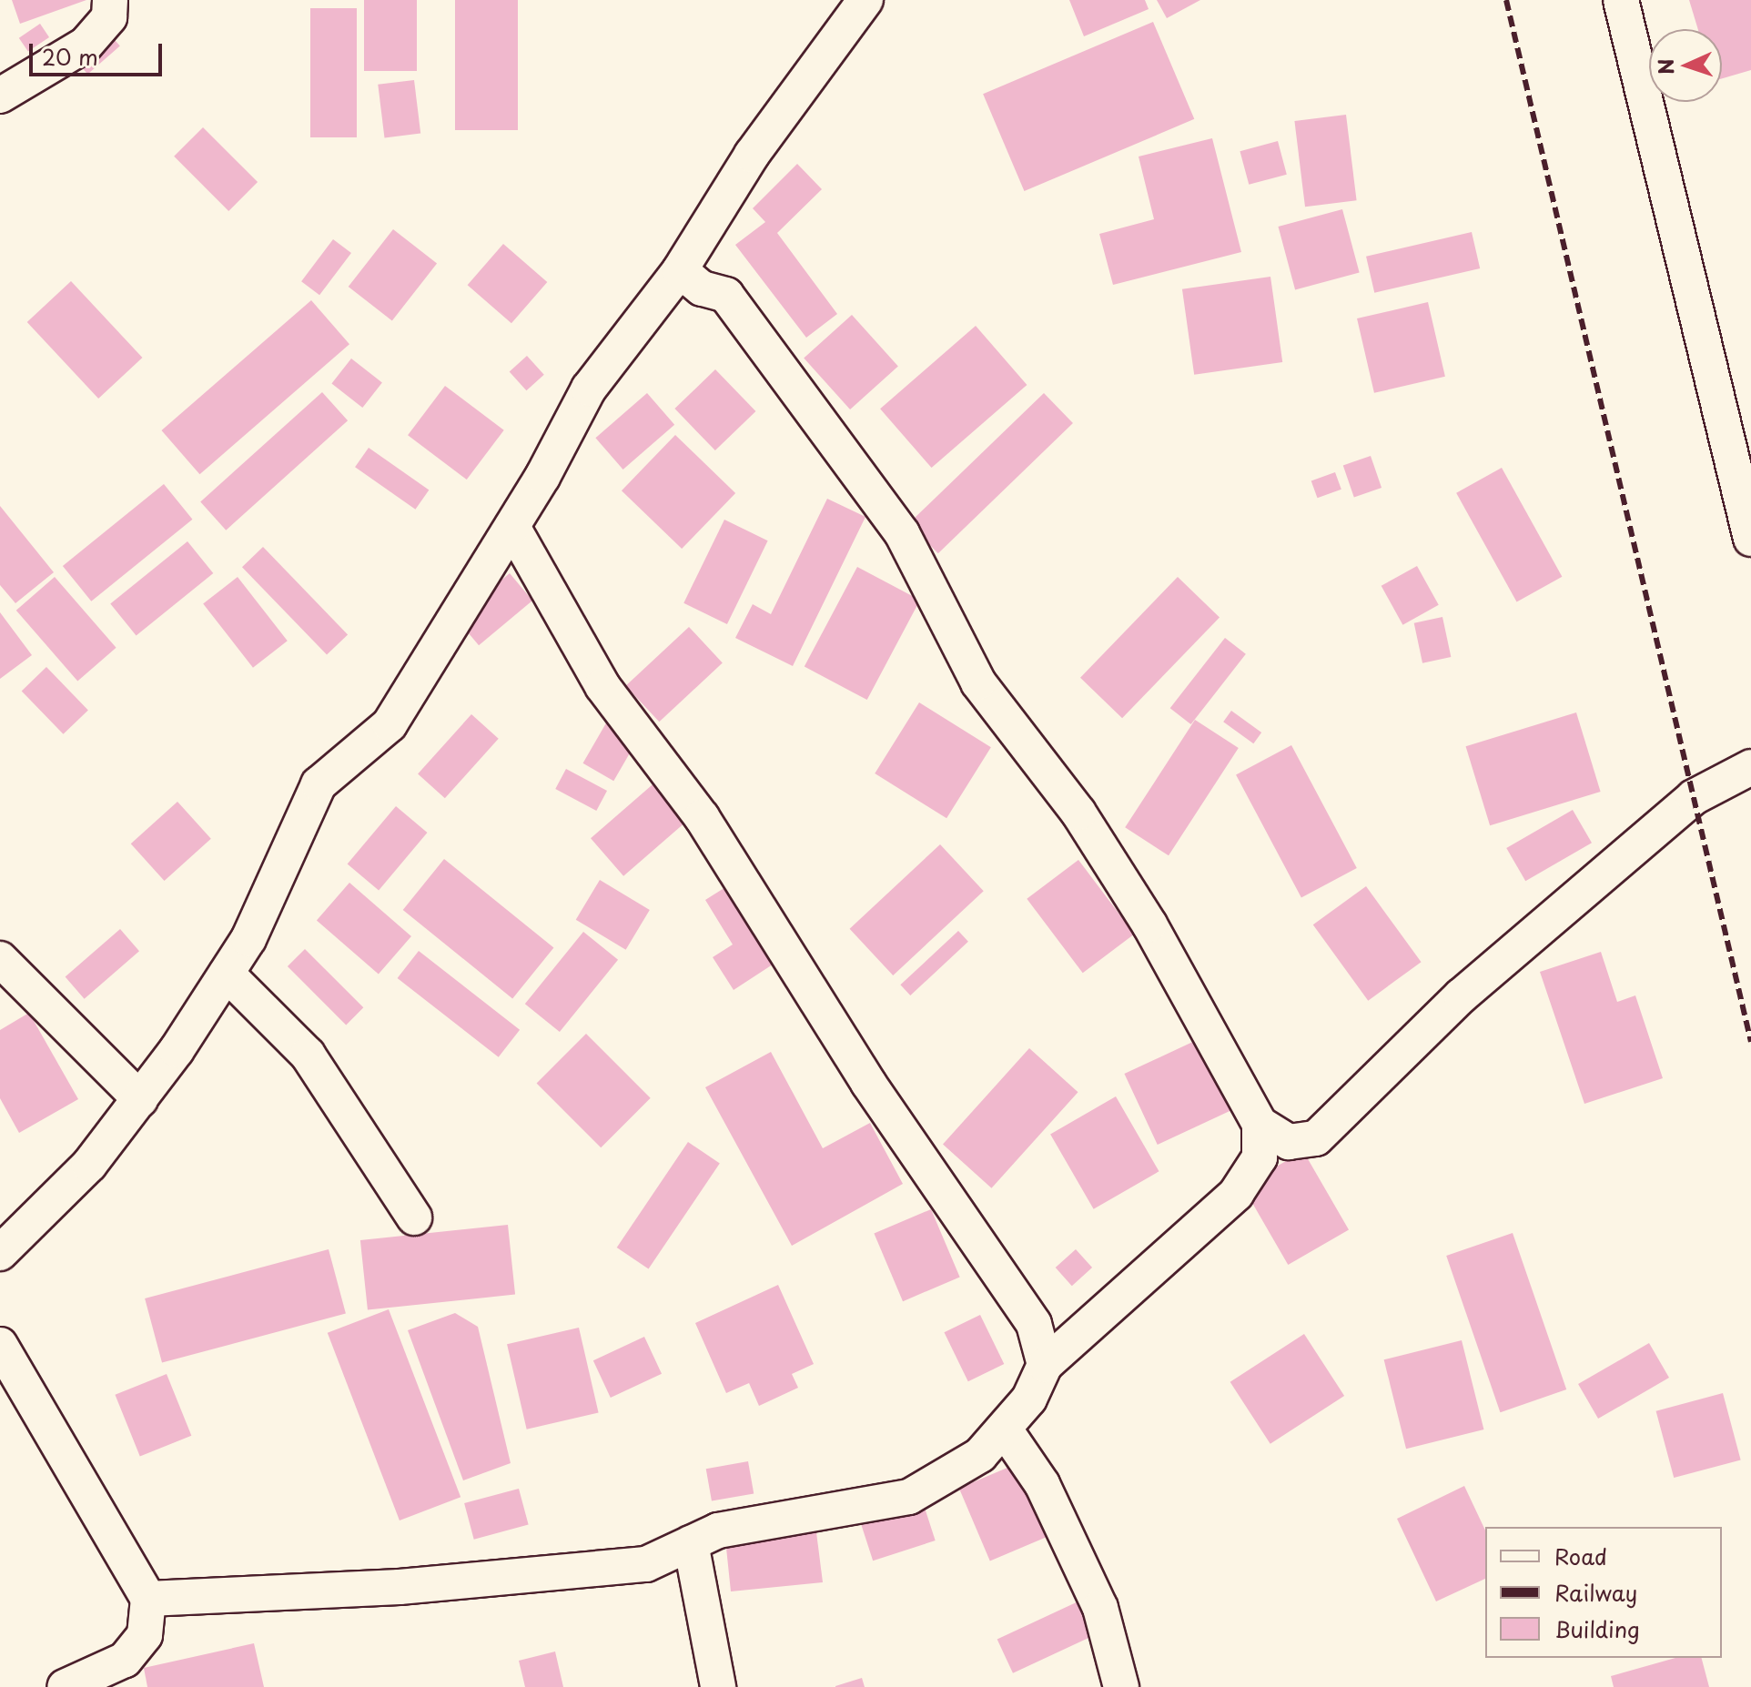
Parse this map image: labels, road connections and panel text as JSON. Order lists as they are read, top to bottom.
{
  "legend": ["Road", "Railway", "Building"],
  "scale_bar": "20 m",
  "north": "left"
}
